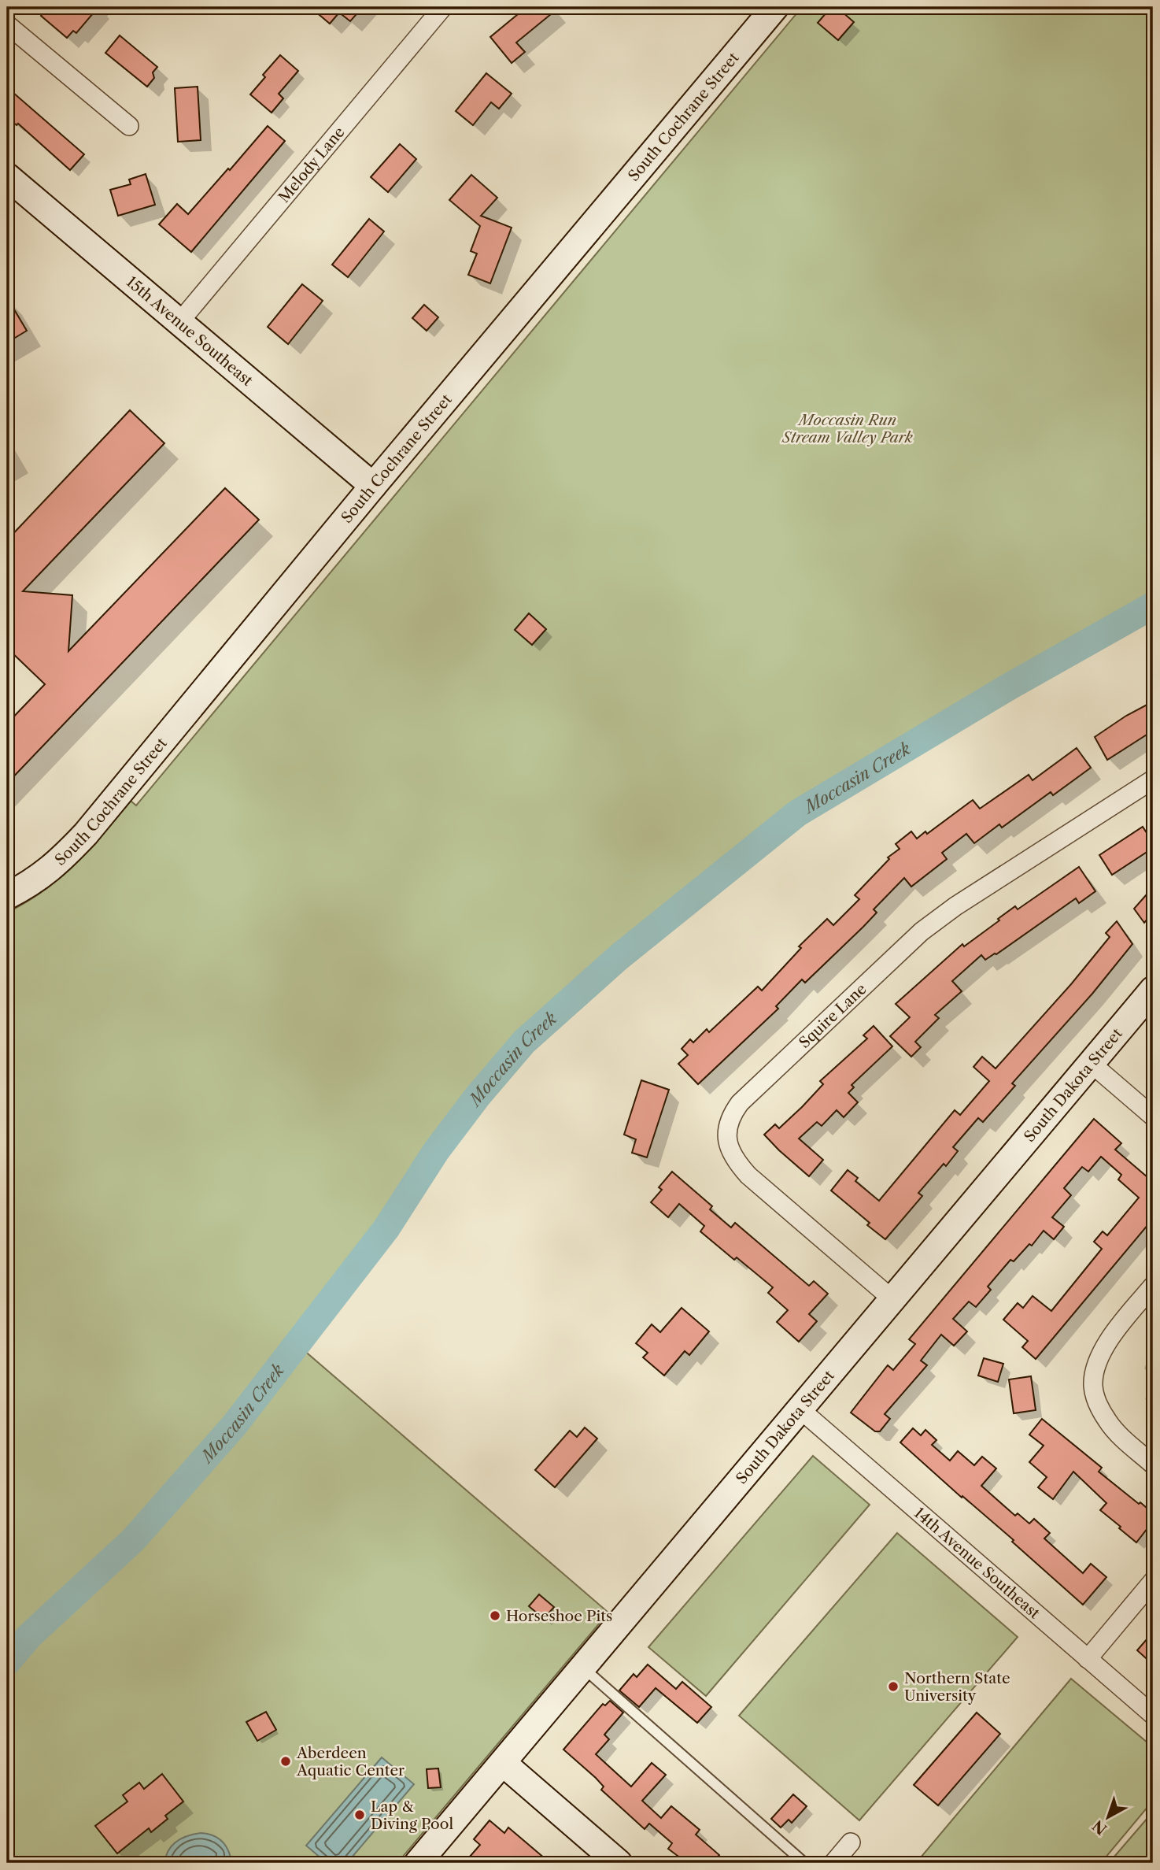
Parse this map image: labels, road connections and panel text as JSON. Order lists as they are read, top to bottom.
{
  "streets": {
    "street": [
      "South Cochrane Street",
      "Melody Lane",
      "15th Avenue Southeast",
      "Squire Lane",
      "South Dakota Street",
      "14th Avenue Southeast"
    ]
  },
  "crossings": [
    ["South Cochrane Street", "15th Avenue Southeast"],
    ["Melody Lane", "15th Avenue Southeast"],
    ["Squire Lane", "South Dakota Street"],
    ["South Dakota Street", "14th Avenue Southeast"]
  ],
  "water": ["Moccasin Creek"],
  "parks": ["Moccasin Run Stream Valley Park"],
  "places": [
    "Horseshoe Pits",
    "Northern State University",
    "Aberdeen Aquatic Center",
    "Lap & Diving Pool"
  ],
  "north": "bottom left"
}
